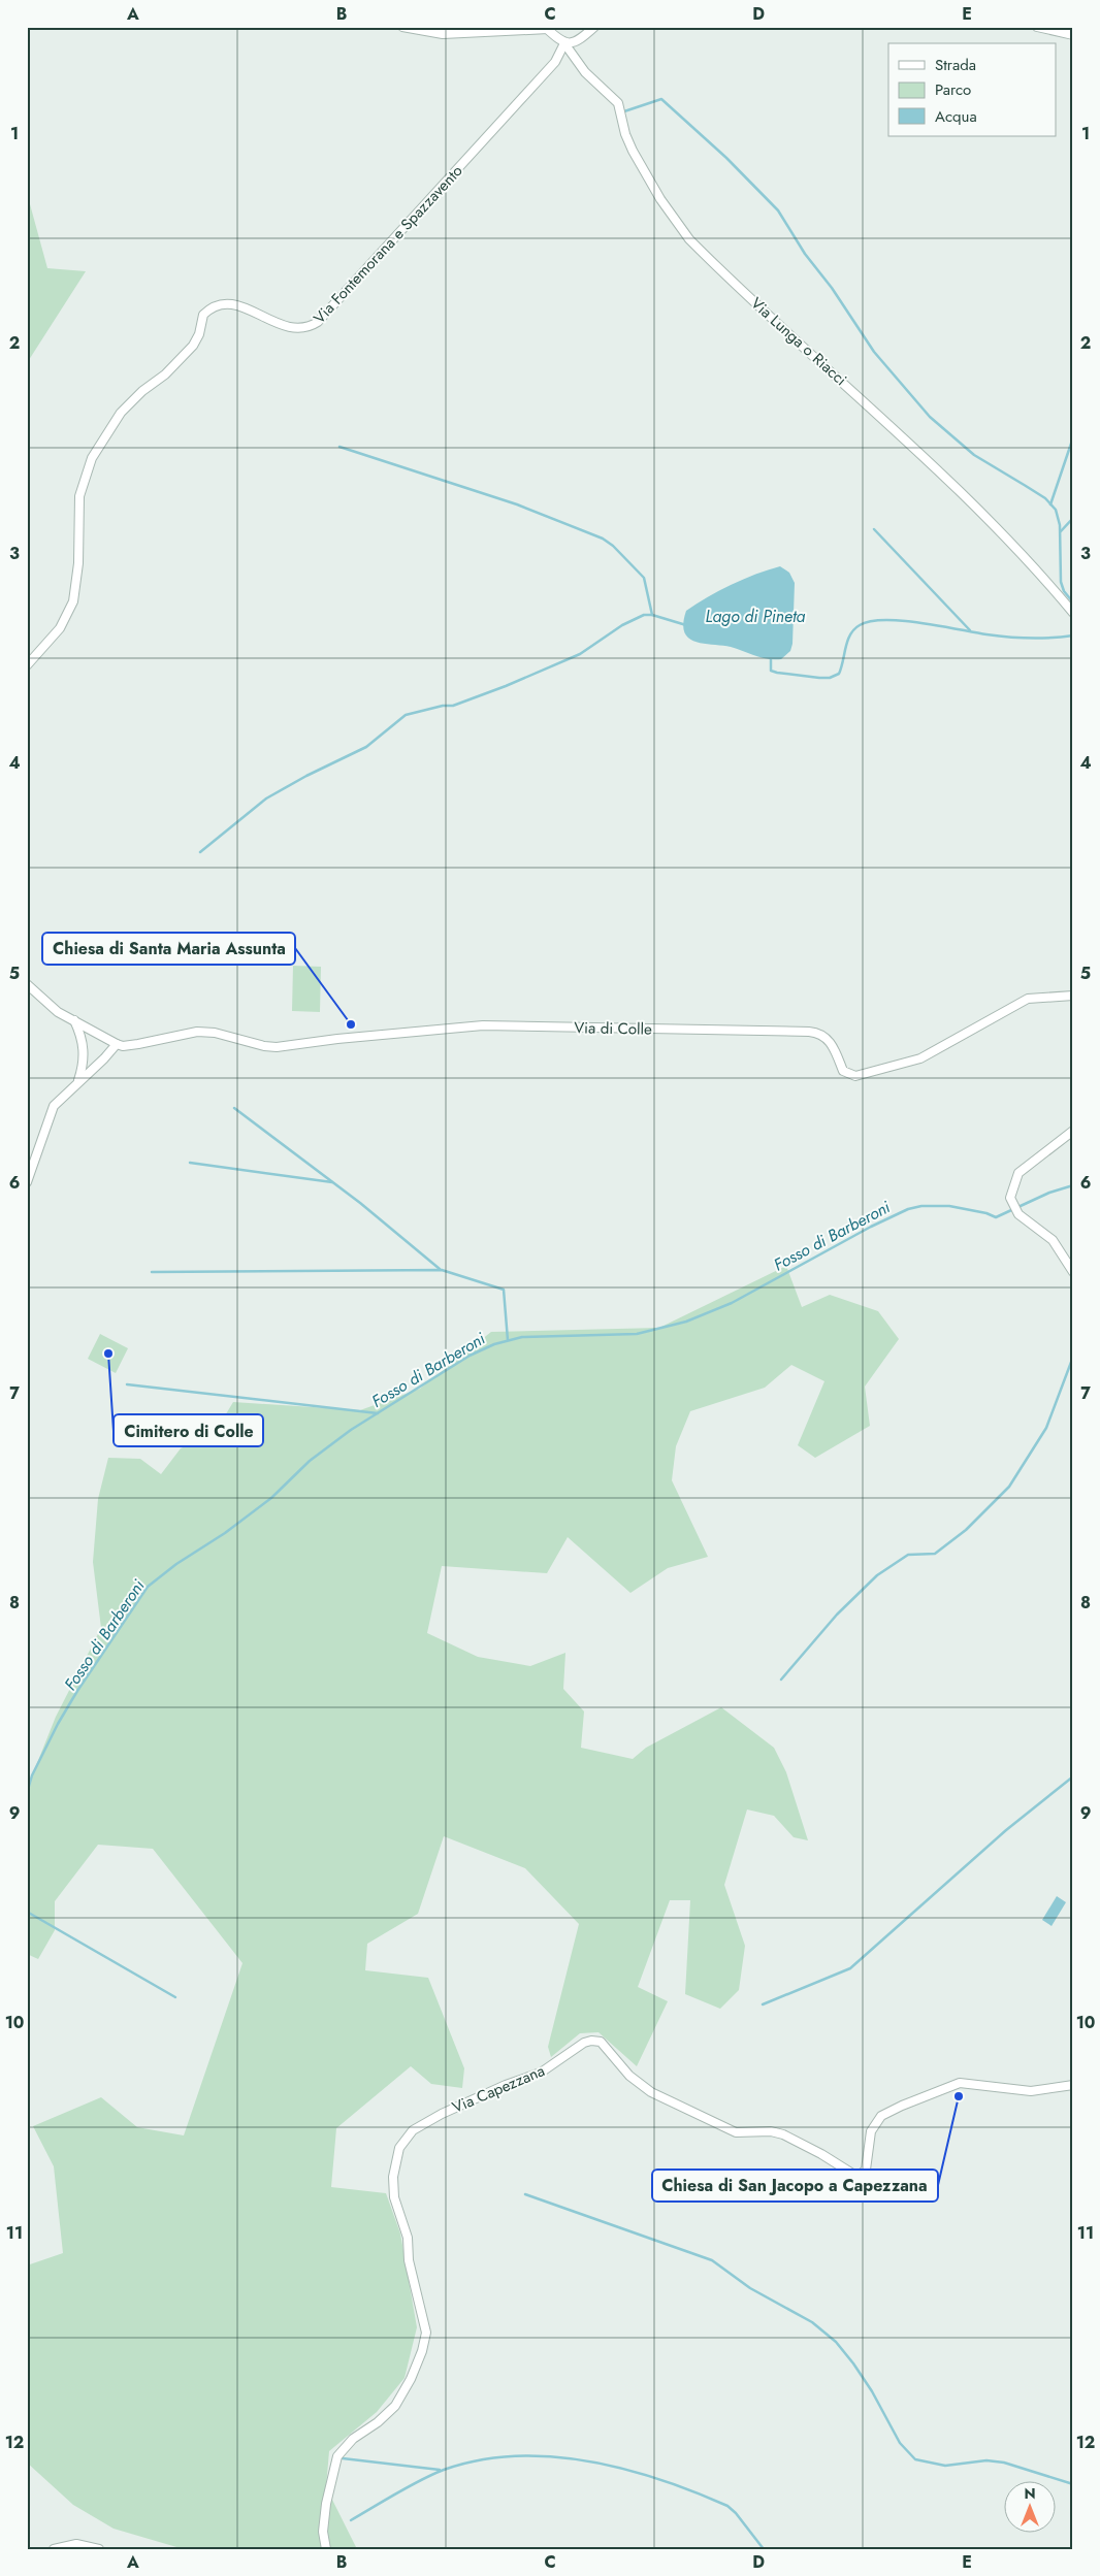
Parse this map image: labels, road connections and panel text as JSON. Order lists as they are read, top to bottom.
{
  "streets": {
    "street": [
      "Via Fontemorana e Spazzavento",
      "Via Lunga o Riacci",
      "Via di Colle",
      "Via Capezzana"
    ]
  },
  "crossings": [
    ["Via Fontemorana e Spazzavento", "Via Lunga o Riacci"]
  ],
  "water": ["Lago di Pineta", "Fosso di Barberoni"],
  "places": ["Chiesa di Santa Maria Assunta", "Cimitero di Colle", "Chiesa di San Jacopo a Capezzana"],
  "legend": ["Strada", "Parco", "Acqua"],
  "north": "top",
  "grid": {
    "columns": [
      "A",
      "B",
      "C",
      "D",
      "E"
    ],
    "rows": [
      "1",
      "2",
      "3",
      "4",
      "5",
      "6",
      "7",
      "8",
      "9",
      "10",
      "11",
      "12"
    ]
  }
}
